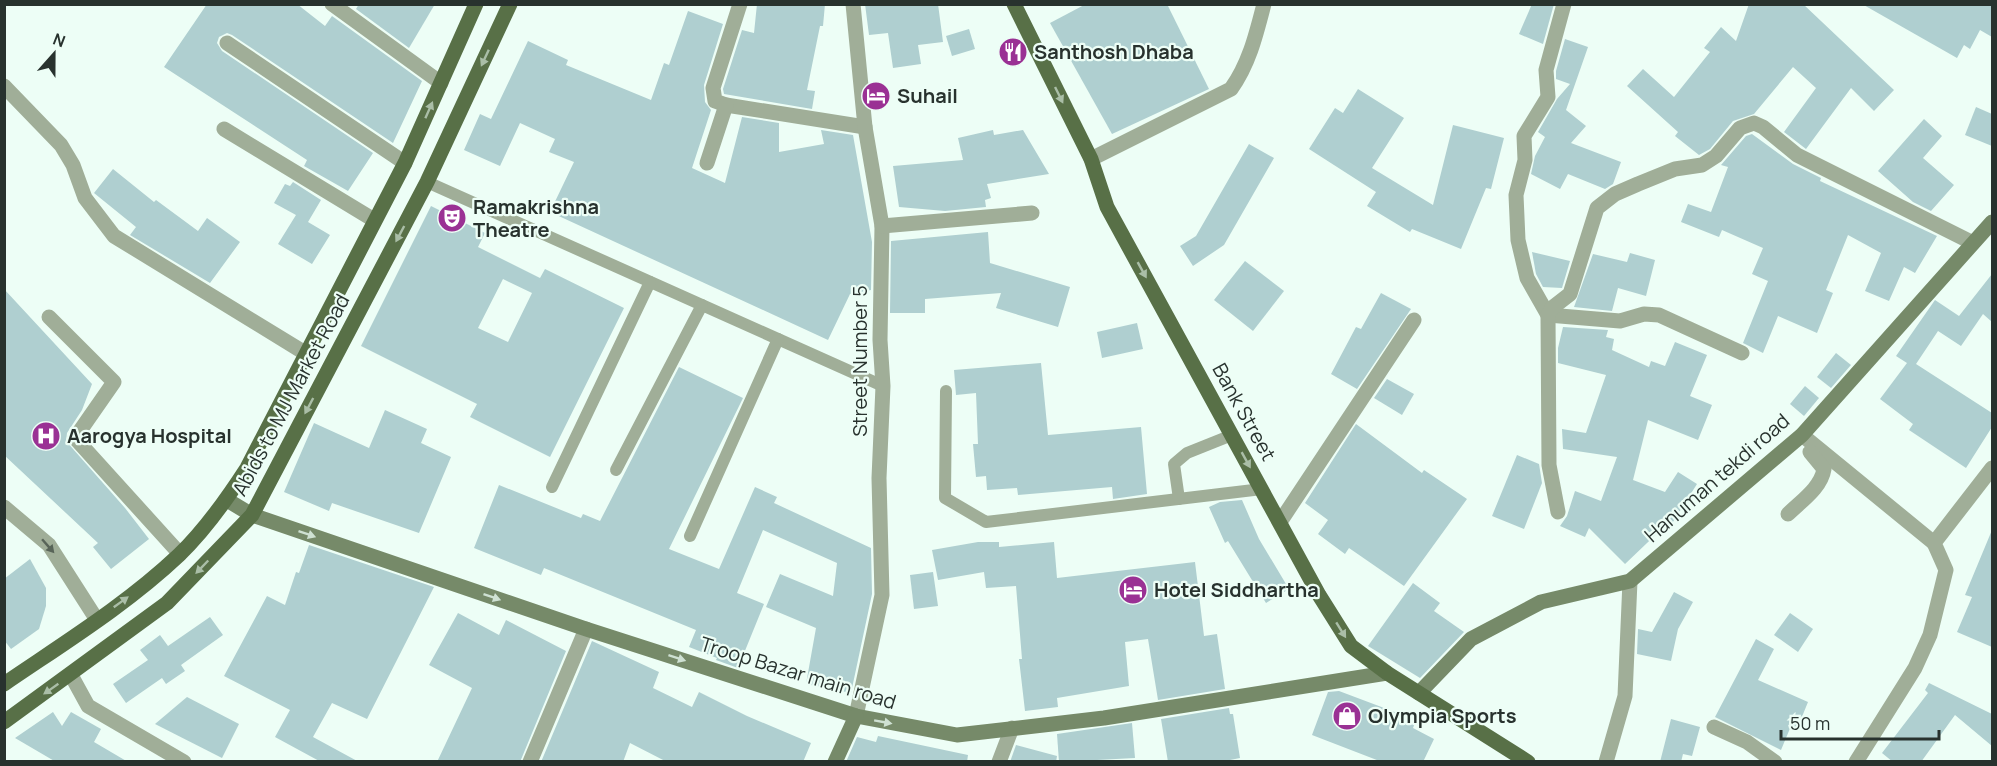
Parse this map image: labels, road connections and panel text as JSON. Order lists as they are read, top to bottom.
{
  "streets": {
    "main road": ["Abids to MJ Market Road", "Bank Street"],
    "street": ["Street Number 5", "Hanuman tekdi road", "Troop Bazar main road"]
  },
  "crossings": [
    ["Street Number 5", "Troop Bazar main road"],
    ["Abids to MJ Market Road", "Troop Bazar main road"],
    ["Bank Street", "Hanuman tekdi road"],
    ["Bank Street", "Troop Bazar main road"]
  ],
  "one_way": ["Bank Street", "Troop Bazar main road"],
  "places": {
    "restaurant": ["Santhosh Dhaba"],
    "hotel": ["Suhail", "Hotel Siddhartha"],
    "theatre": ["Ramakrishna Theatre"],
    "hospital": ["Aarogya Hospital"],
    "shop": ["Olympia Sports"]
  },
  "scale_bar": "50 m",
  "north": "top"
}
